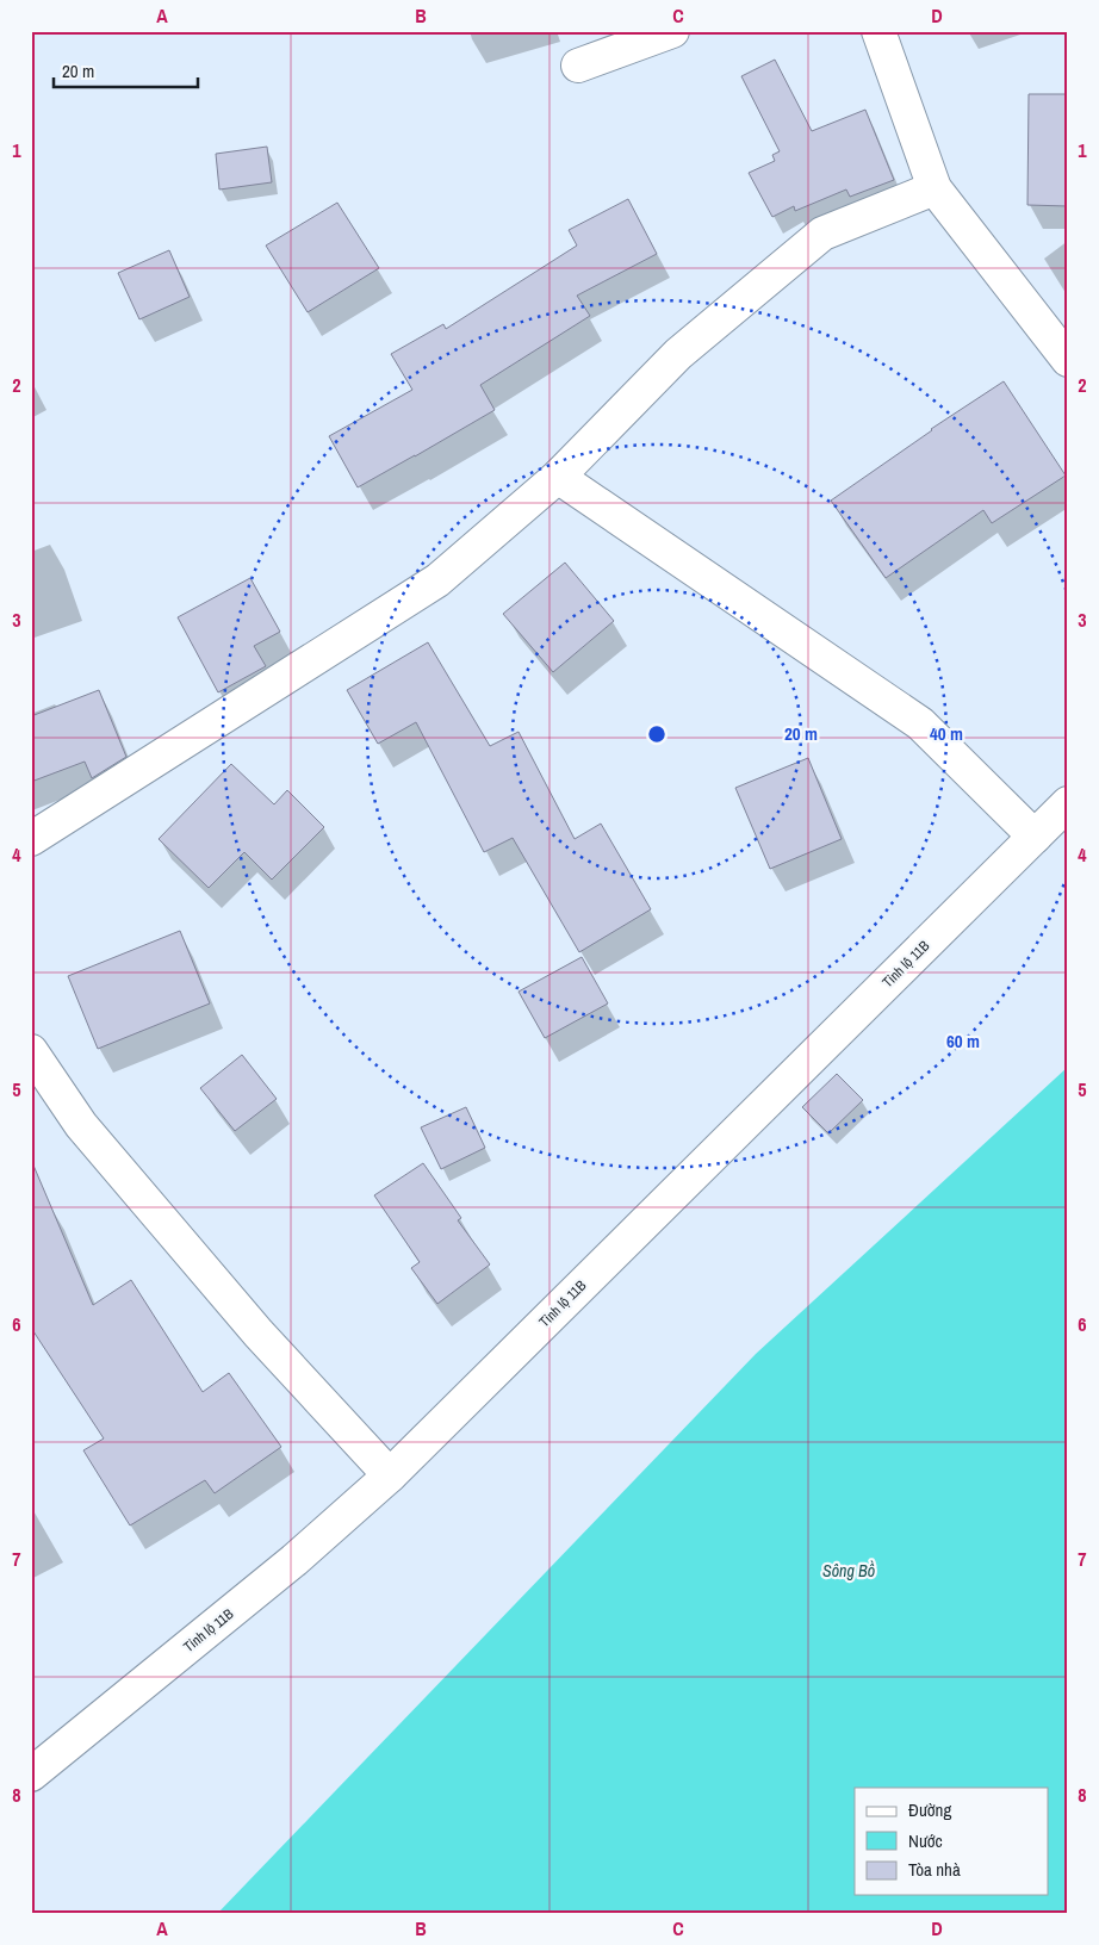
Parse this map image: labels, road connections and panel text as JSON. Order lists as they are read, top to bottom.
{
  "streets": {
    "street": ["Tỉnh lộ 11B"]
  },
  "water": ["Sông Bồ"],
  "legend": ["Đường", "Nước", "Tòa nhà"],
  "scale_bar": "20 m",
  "grid": {
    "columns": [
      "A",
      "B",
      "C",
      "D"
    ],
    "rows": [
      "1",
      "2",
      "3",
      "4",
      "5",
      "6",
      "7",
      "8"
    ]
  },
  "rings": ["20 m", "40 m", "60 m"]
}
